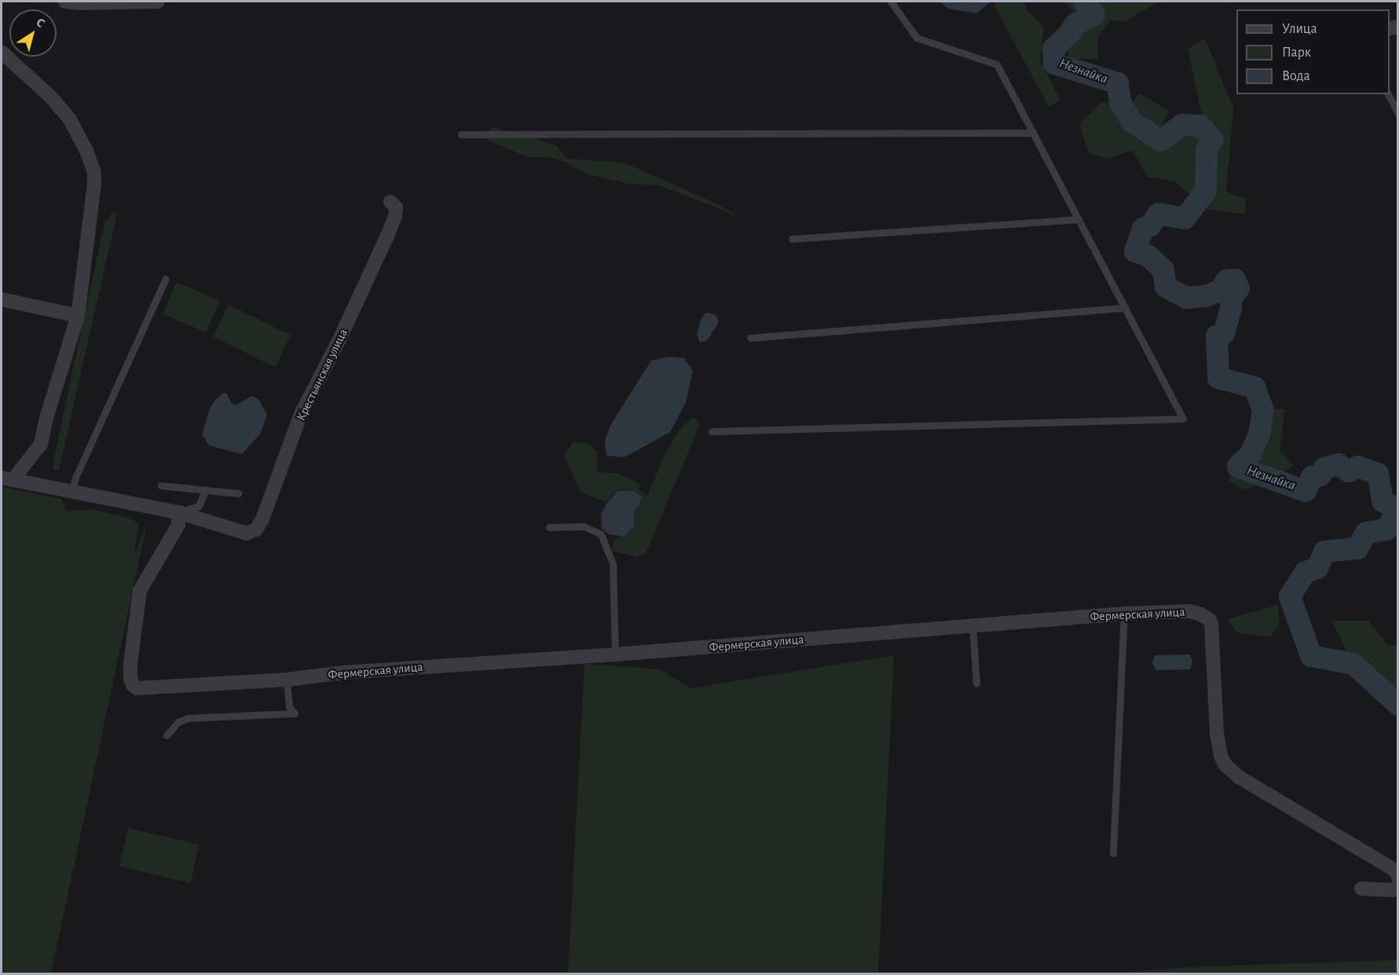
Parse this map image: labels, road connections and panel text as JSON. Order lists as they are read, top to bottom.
{
  "streets": {
    "street": ["Крестьянская улица", "Фермерская улица"]
  },
  "crossings": [
    ["Крестьянская улица", "Фермерская улица"]
  ],
  "water": ["Незнайка"],
  "legend": ["Улица", "Парк", "Вода"],
  "north": "top right"
}
